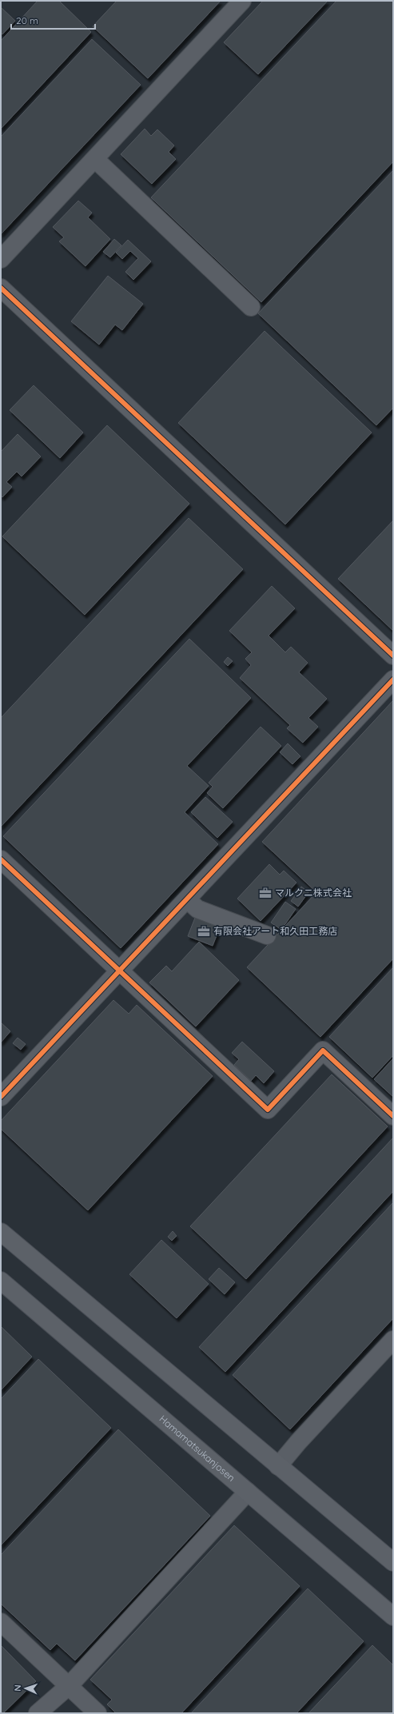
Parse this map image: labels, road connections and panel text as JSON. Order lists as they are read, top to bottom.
{
  "streets": {
    "main road": ["Hamamatsukanjosen"]
  },
  "places": {
    "office": ["マルクニ株式会社", "有限会社アート和久田工務店"]
  },
  "scale_bar": "20 m",
  "north": "left"
}
